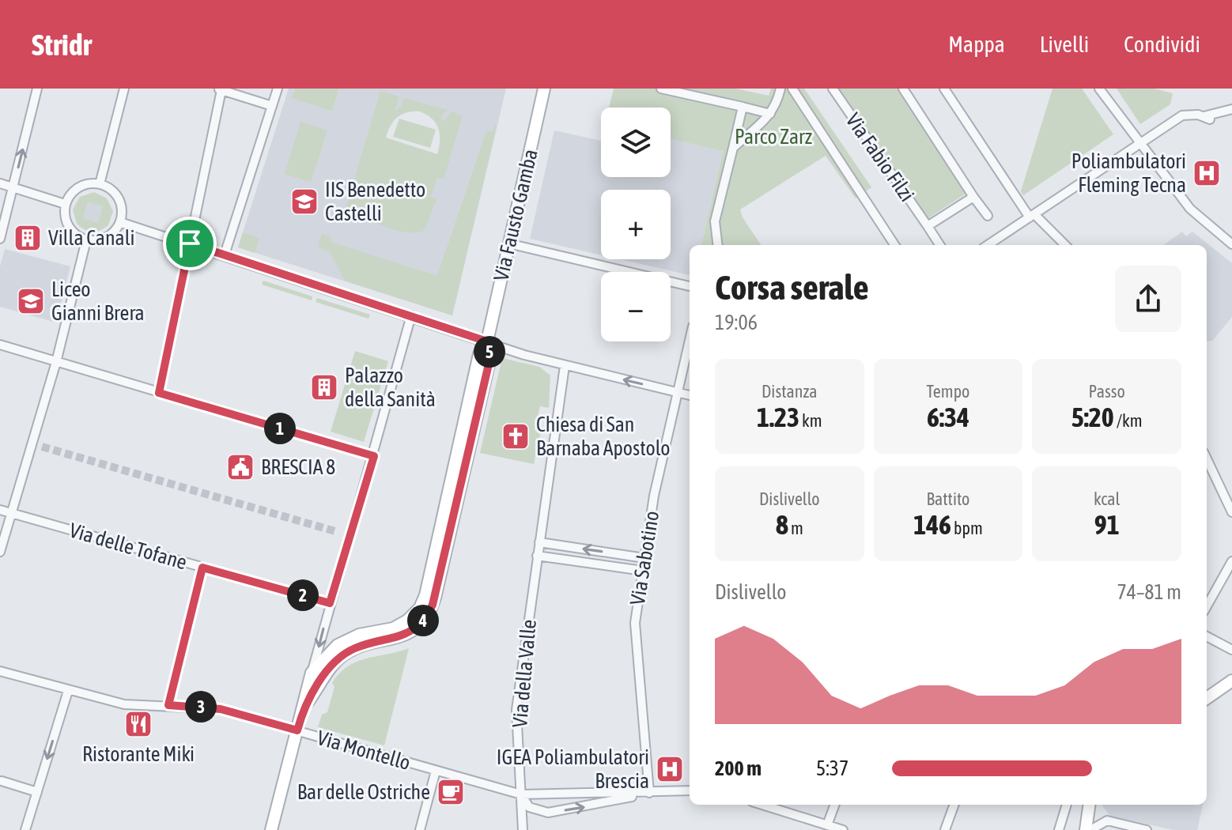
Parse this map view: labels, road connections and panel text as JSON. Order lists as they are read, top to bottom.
{
  "streets": {
    "street": [
      "Via Fabio Filzi",
      "Via Fausto Gamba",
      "Via delle Tofane",
      "Via Sabotino",
      "Via della Valle",
      "Via Montello"
    ]
  },
  "crossings": [
    ["Via della Valle", "Via Montello"]
  ],
  "parks": ["Parco Zarz"],
  "places": {
    "hospital": ["Poliambulatori Fleming Tecna", "IGEA Poliambulatori Brescia"],
    "school or university": ["IIS Benedetto Castelli", "Liceo Gianni Brera"],
    "building": ["Villa Canali", "Palazzo della Sanità"],
    "church": ["Chiesa di San Barnaba Apostolo"],
    "public building": ["BRESCIA 8"],
    "restaurant": ["Ristorante Miki"],
    "cafe": ["Bar delle Ostriche"]
  },
  "page": {
    "header": "Stridr",
    "nav": ["Mappa", "Livelli", "Condividi"],
    "map_buttons": ["+", "−"],
    "heading": ["Corsa serale", "19:06"],
    "pins": [
      "5",
      "1",
      "2",
      "4",
      "3"
    ],
    "stats": [
      ["Distanza", "1.23 km"],
      ["Tempo", "6:34"],
      ["Passo", "5:20 /km"],
      ["Dislivello", "8 m"],
      ["Battito", "146 bpm"],
      ["kcal", "91"]
    ],
    "chart": ["Dislivello", "74–81 m"],
    "list": [
      {
        "name": "200 m",
        "note": "5:37"
      }
    ]
  }
}
